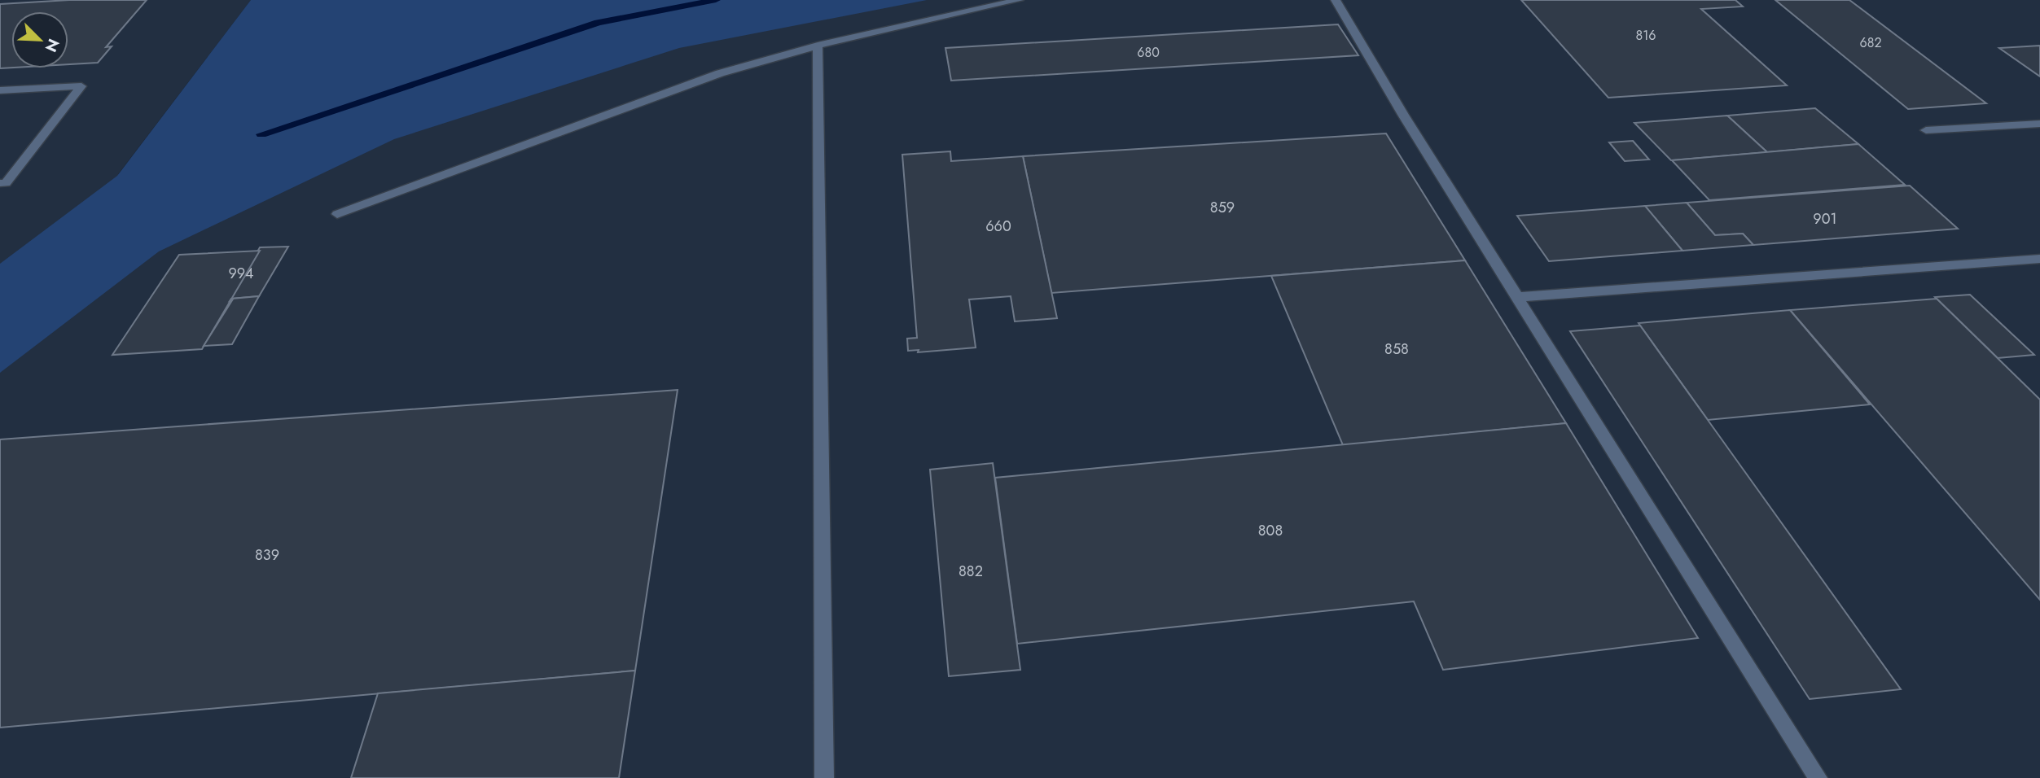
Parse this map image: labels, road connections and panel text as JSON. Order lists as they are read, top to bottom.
{
  "house_numbers": [
    "816",
    "682",
    "680",
    "859",
    "901",
    "660",
    "994",
    "858",
    "808",
    "839",
    "882"
  ],
  "north": "bottom right"
}
